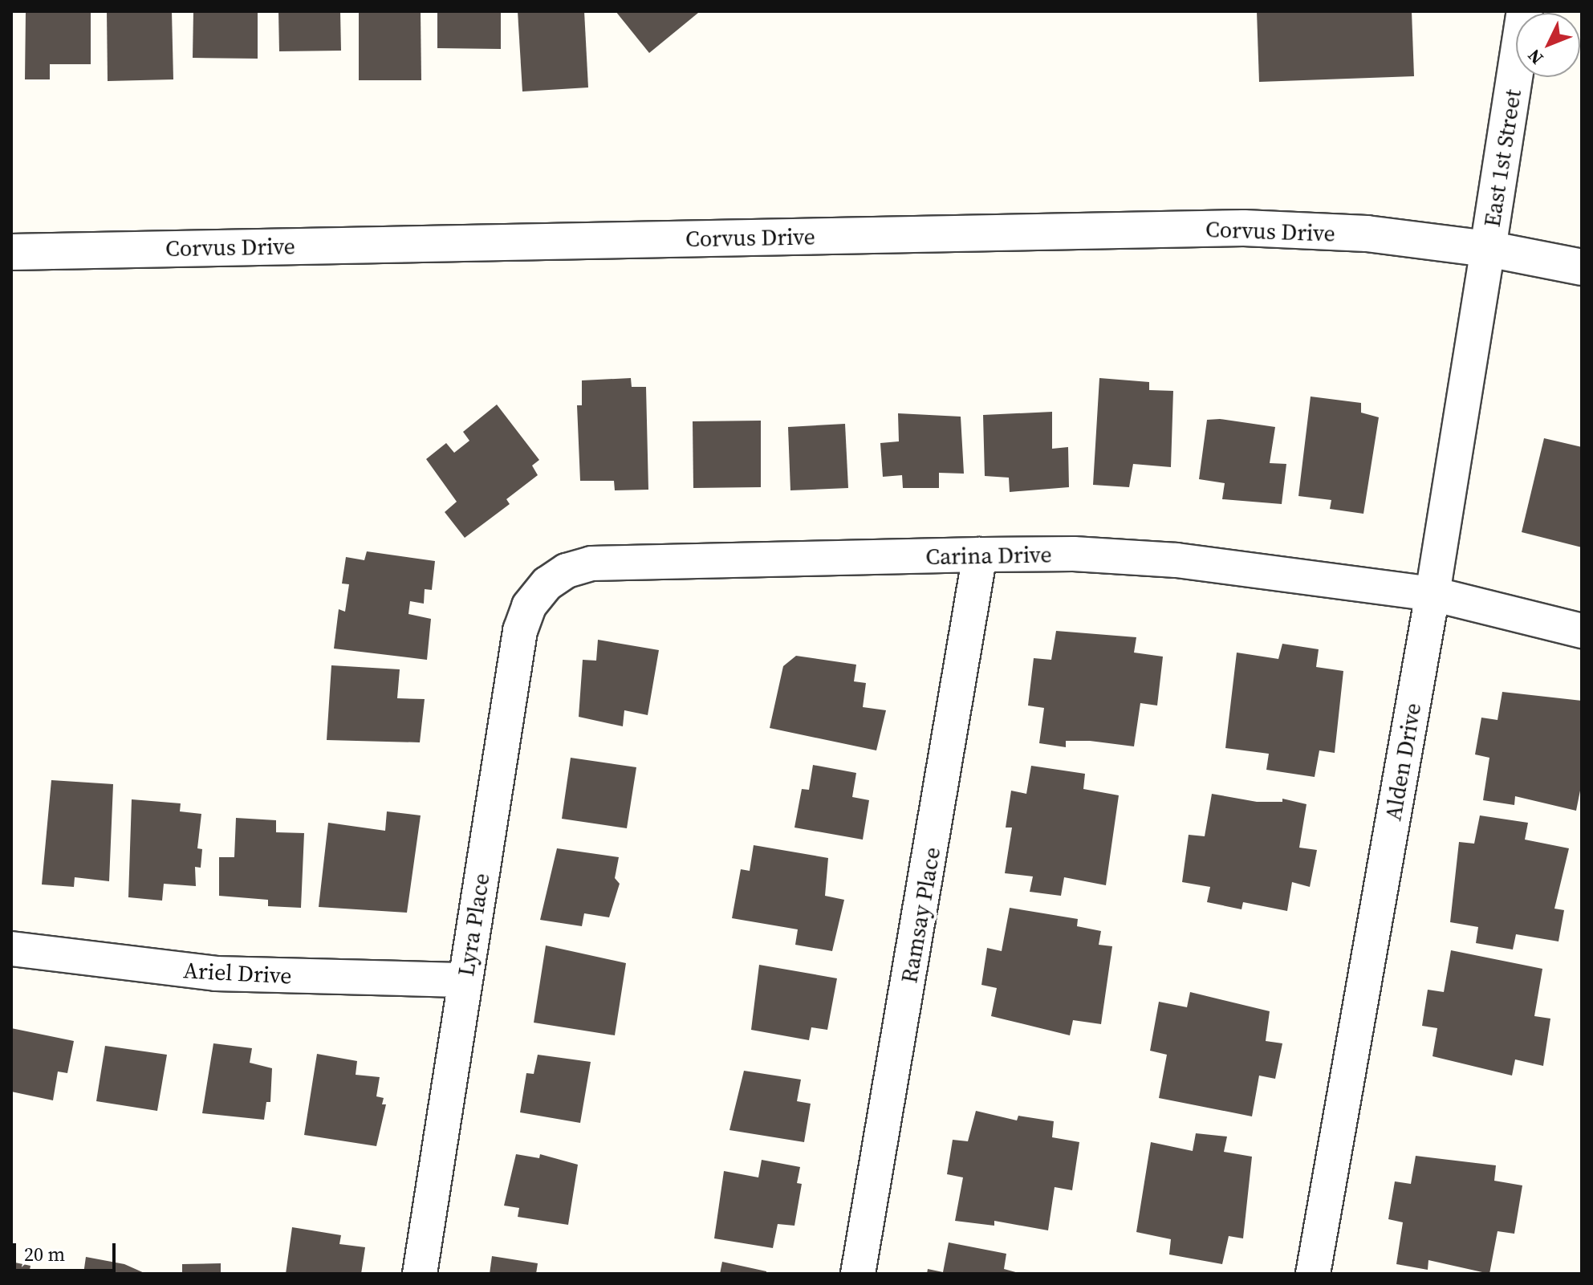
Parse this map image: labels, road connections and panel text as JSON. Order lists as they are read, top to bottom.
{
  "streets": {
    "street": [
      "East 1st Street",
      "Corvus Drive",
      "Carina Drive",
      "Alden Drive",
      "Ramsay Place",
      "Lyra Place",
      "Ariel Drive"
    ]
  },
  "crossings": [
    ["East 1st Street", "Corvus Drive"],
    ["East 1st Street", "Alden Drive"],
    ["Corvus Drive", "Alden Drive"],
    ["Carina Drive", "Alden Drive"],
    ["Carina Drive", "Ramsay Place"],
    ["Carina Drive", "Lyra Place"],
    ["Lyra Place", "Ariel Drive"]
  ],
  "scale_bar": "20 m",
  "north": "bottom left"
}
